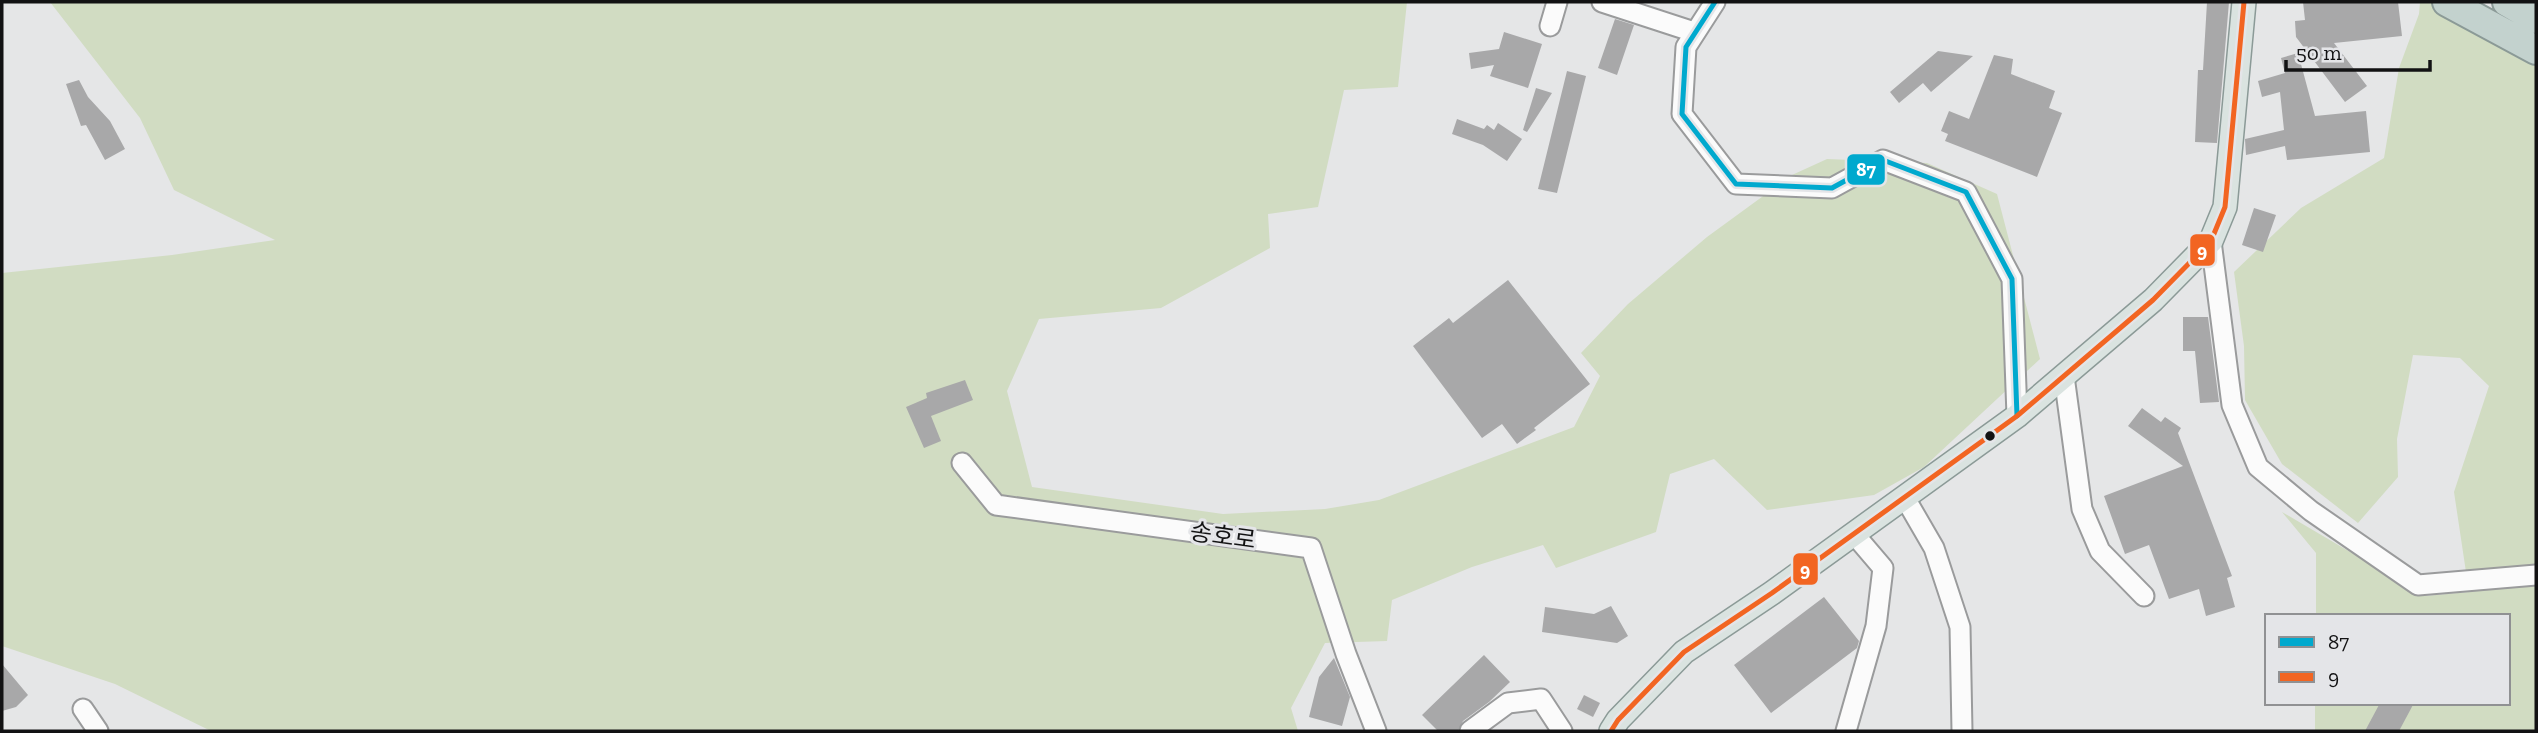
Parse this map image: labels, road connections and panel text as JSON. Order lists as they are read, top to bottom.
{
  "streets": {
    "street": ["송호로"]
  },
  "lines": ["transit line 87", "transit line 9"],
  "legend": ["87", "9"],
  "scale_bar": "50 m"
}
